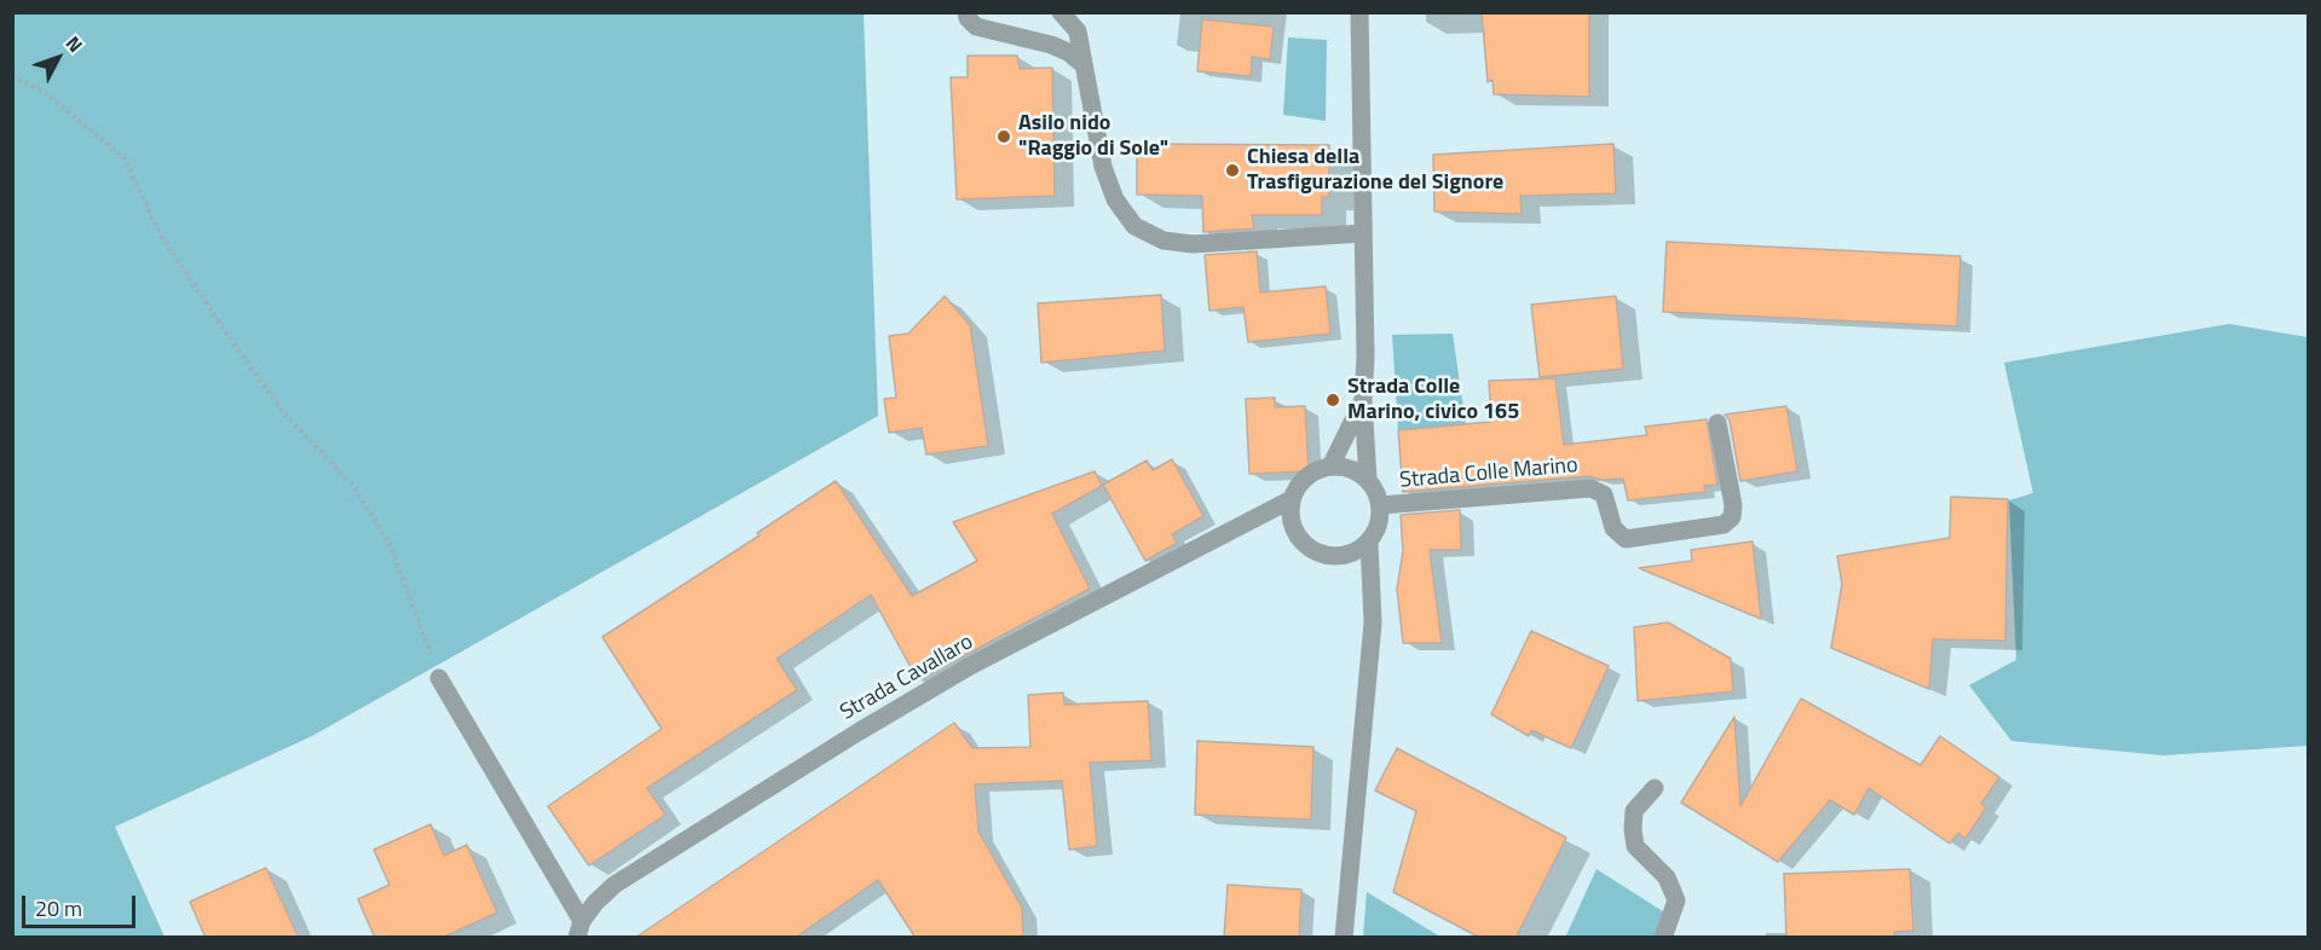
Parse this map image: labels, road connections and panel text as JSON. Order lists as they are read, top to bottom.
{
  "streets": {
    "street": ["Strada Colle Marino", "Strada Cavallaro"]
  },
  "crossings": [
    ["Strada Colle Marino", "Strada Cavallaro"]
  ],
  "places": ["Asilo nido \"Raggio di Sole\"", "Chiesa della Trasfigurazione del Signore", "Strada Colle Marino, civico 165"],
  "scale_bar": "20 m",
  "north": "top right"
}
